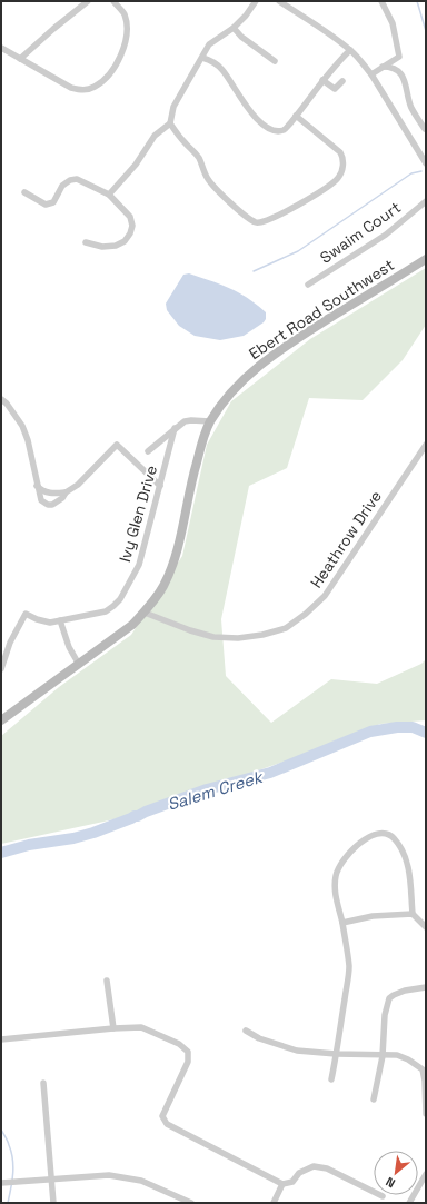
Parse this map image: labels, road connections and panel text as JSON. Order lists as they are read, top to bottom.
{
  "streets": {
    "main road": ["Ebert Road Southwest"],
    "street": ["Swaim Court", "Ivy Glen Drive", "Heathrow Drive"]
  },
  "crossings": [
    ["Ebert Road Southwest", "Heathrow Drive"]
  ],
  "water": ["Salem Creek"],
  "north": "bottom left"
}
